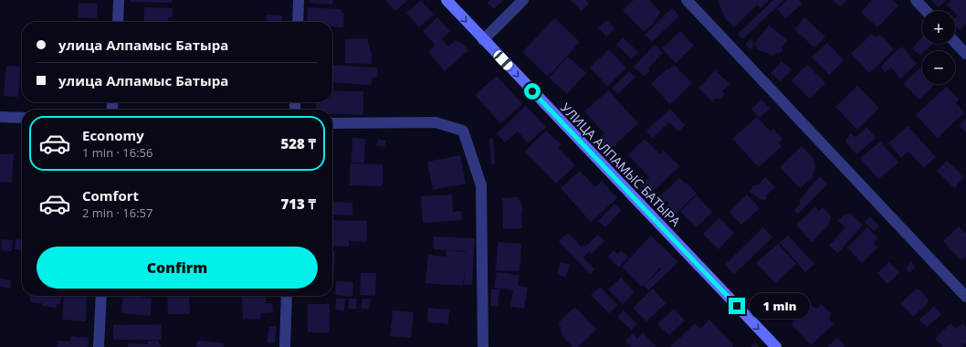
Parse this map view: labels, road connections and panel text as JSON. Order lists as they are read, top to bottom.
{
  "streets": {
    "street": ["УЛИЦА АЛПАМЫС БАТЫРА"]
  },
  "one_way": ["УЛИЦА АЛПАМЫС БАТЫРА"],
  "page": {
    "map_buttons": ["+", "−"],
    "banner": ["улица Алпамыс Батыра", "улица Алпамыс Батыра"],
    "list": [
      {
        "name": "Economy",
        "note": "1 min · 16:56",
        "value": "528 ₸"
      },
      {
        "name": "Comfort",
        "note": "2 min · 16:57",
        "value": "713 ₸"
      }
    ],
    "buttons": "Confirm",
    "bubble": "1 min"
  }
}
